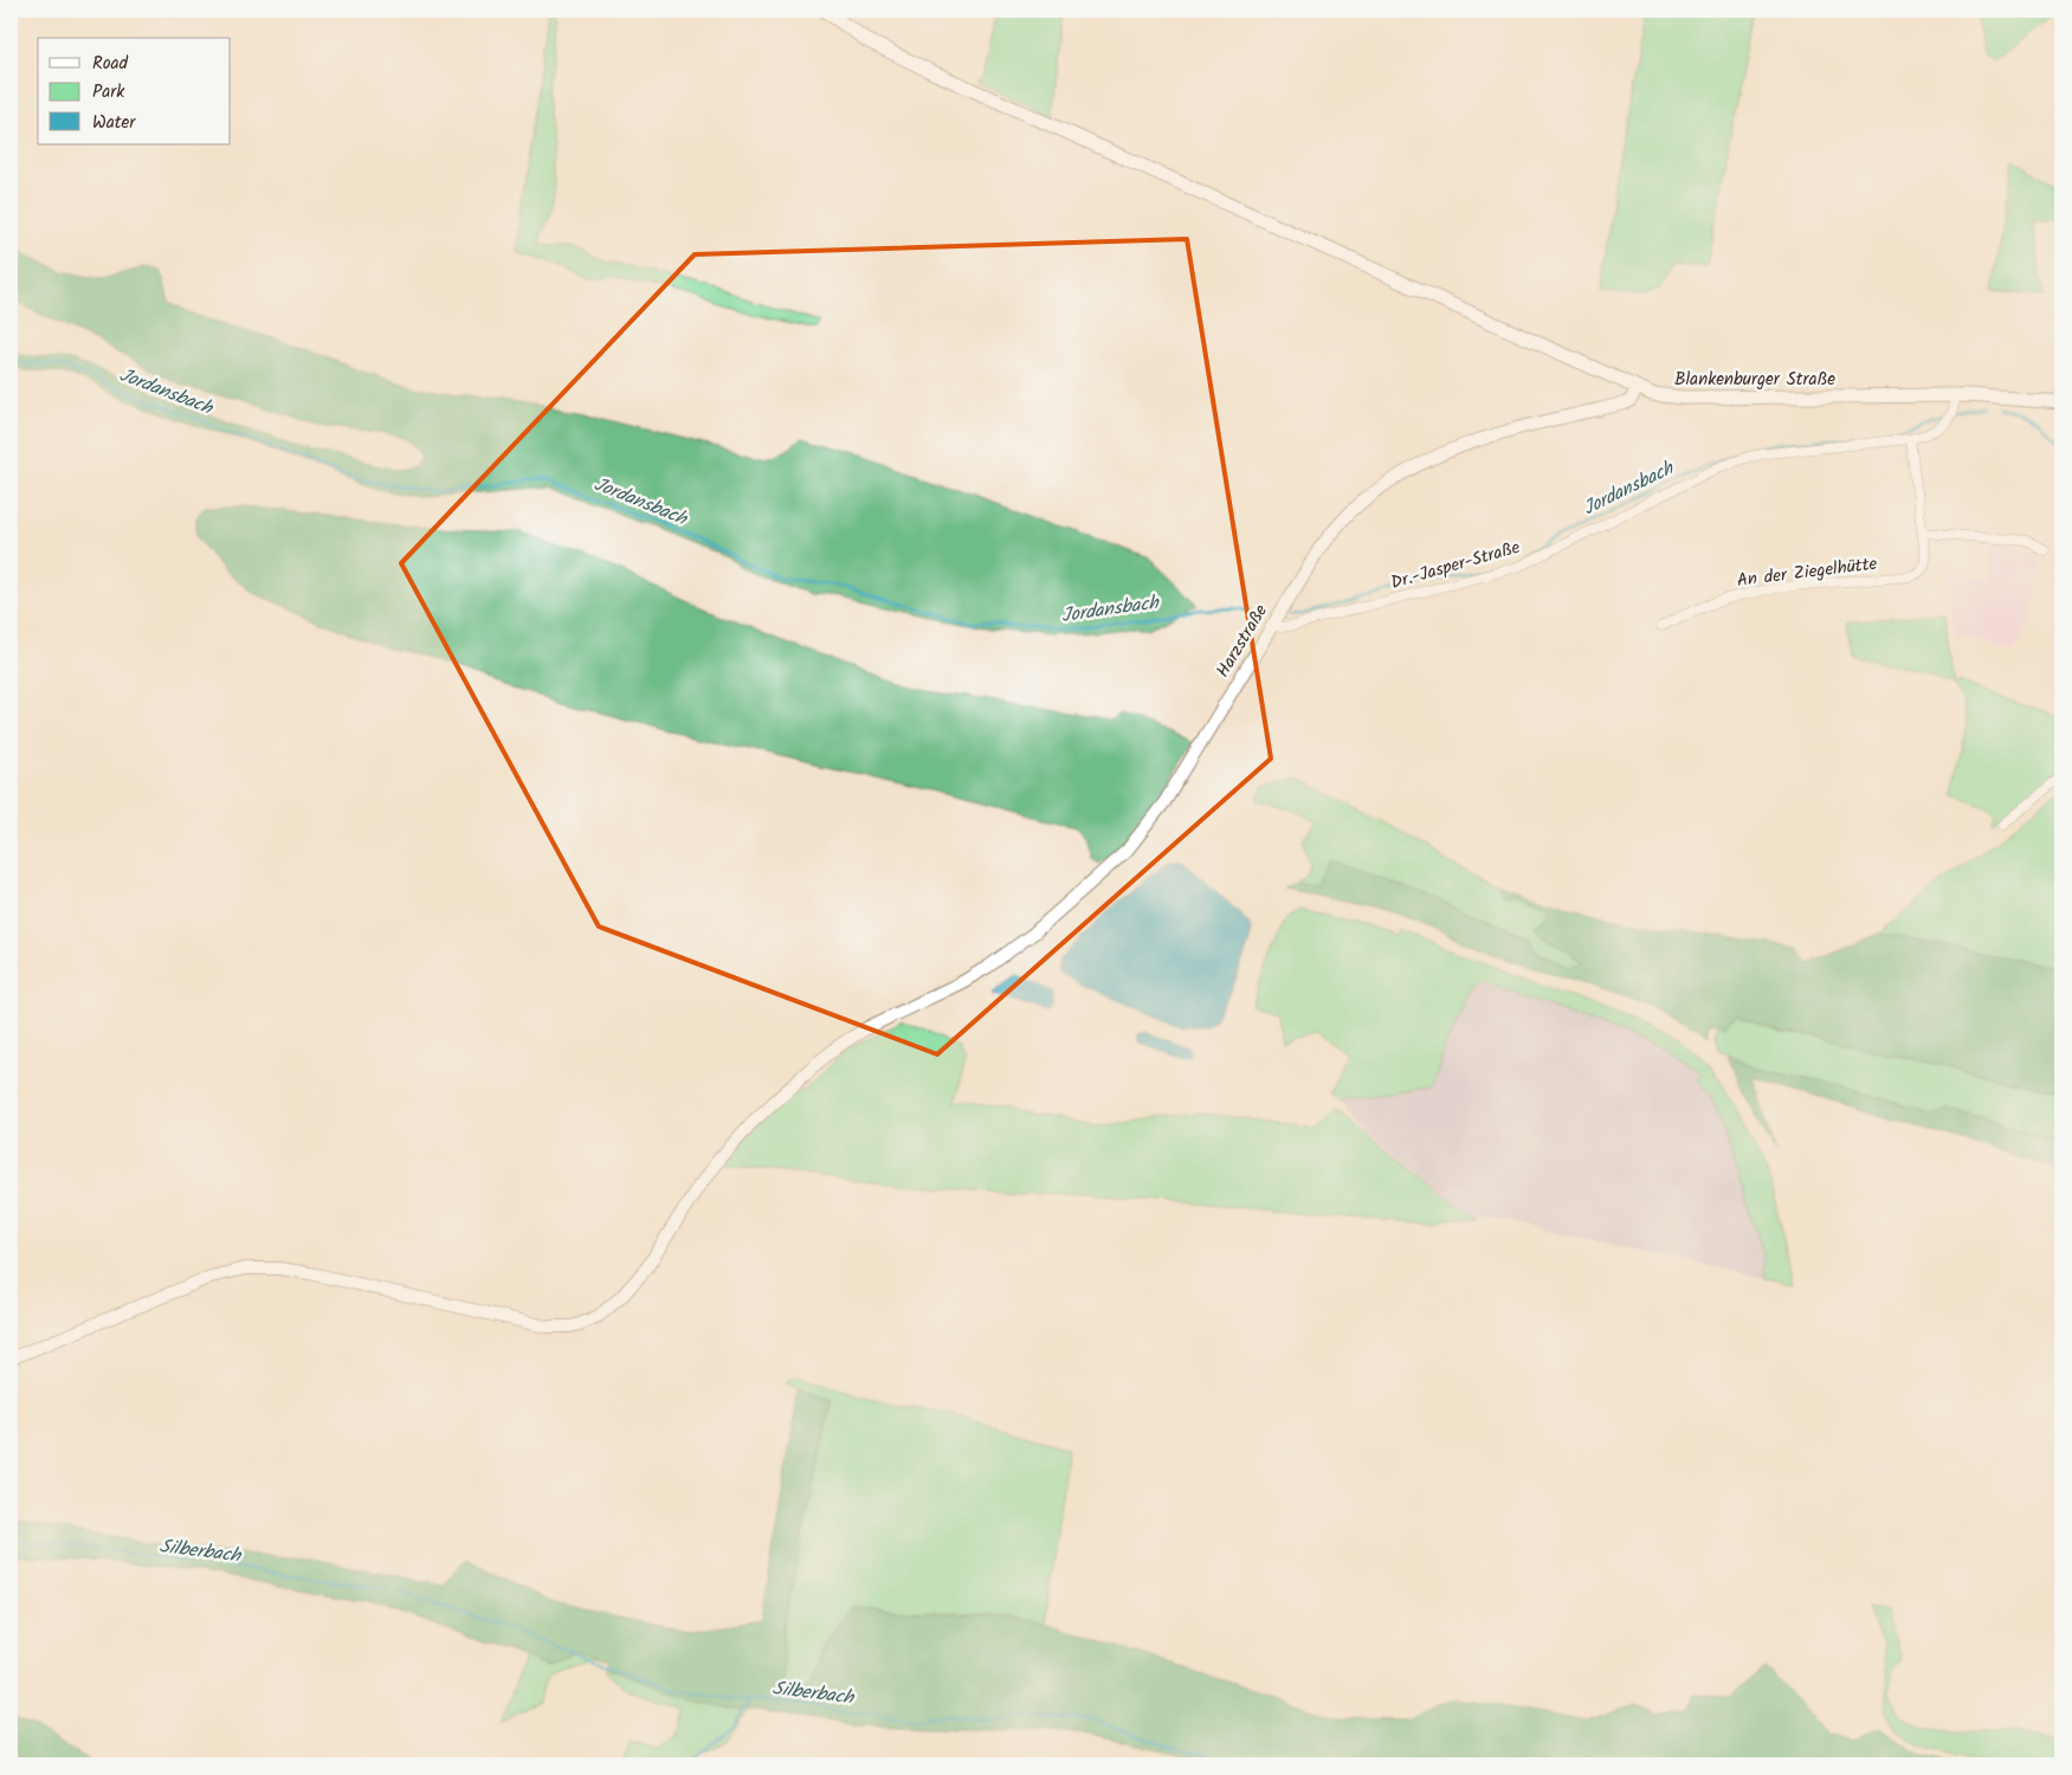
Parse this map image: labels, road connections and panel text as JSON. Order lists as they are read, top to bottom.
{
  "streets": {
    "main road": ["Blankenburger Straße"],
    "street": ["Dr.-Jasper-Straße", "An der Ziegelhütte", "Harzstraße"]
  },
  "crossings": [
    ["Blankenburger Straße", "Dr.-Jasper-Straße"],
    ["Blankenburger Straße", "Harzstraße"],
    ["Dr.-Jasper-Straße", "An der Ziegelhütte"],
    ["Dr.-Jasper-Straße", "Harzstraße"]
  ],
  "water": ["Jordansbach", "Silberbach"],
  "legend": ["Road", "Park", "Water"]
}
